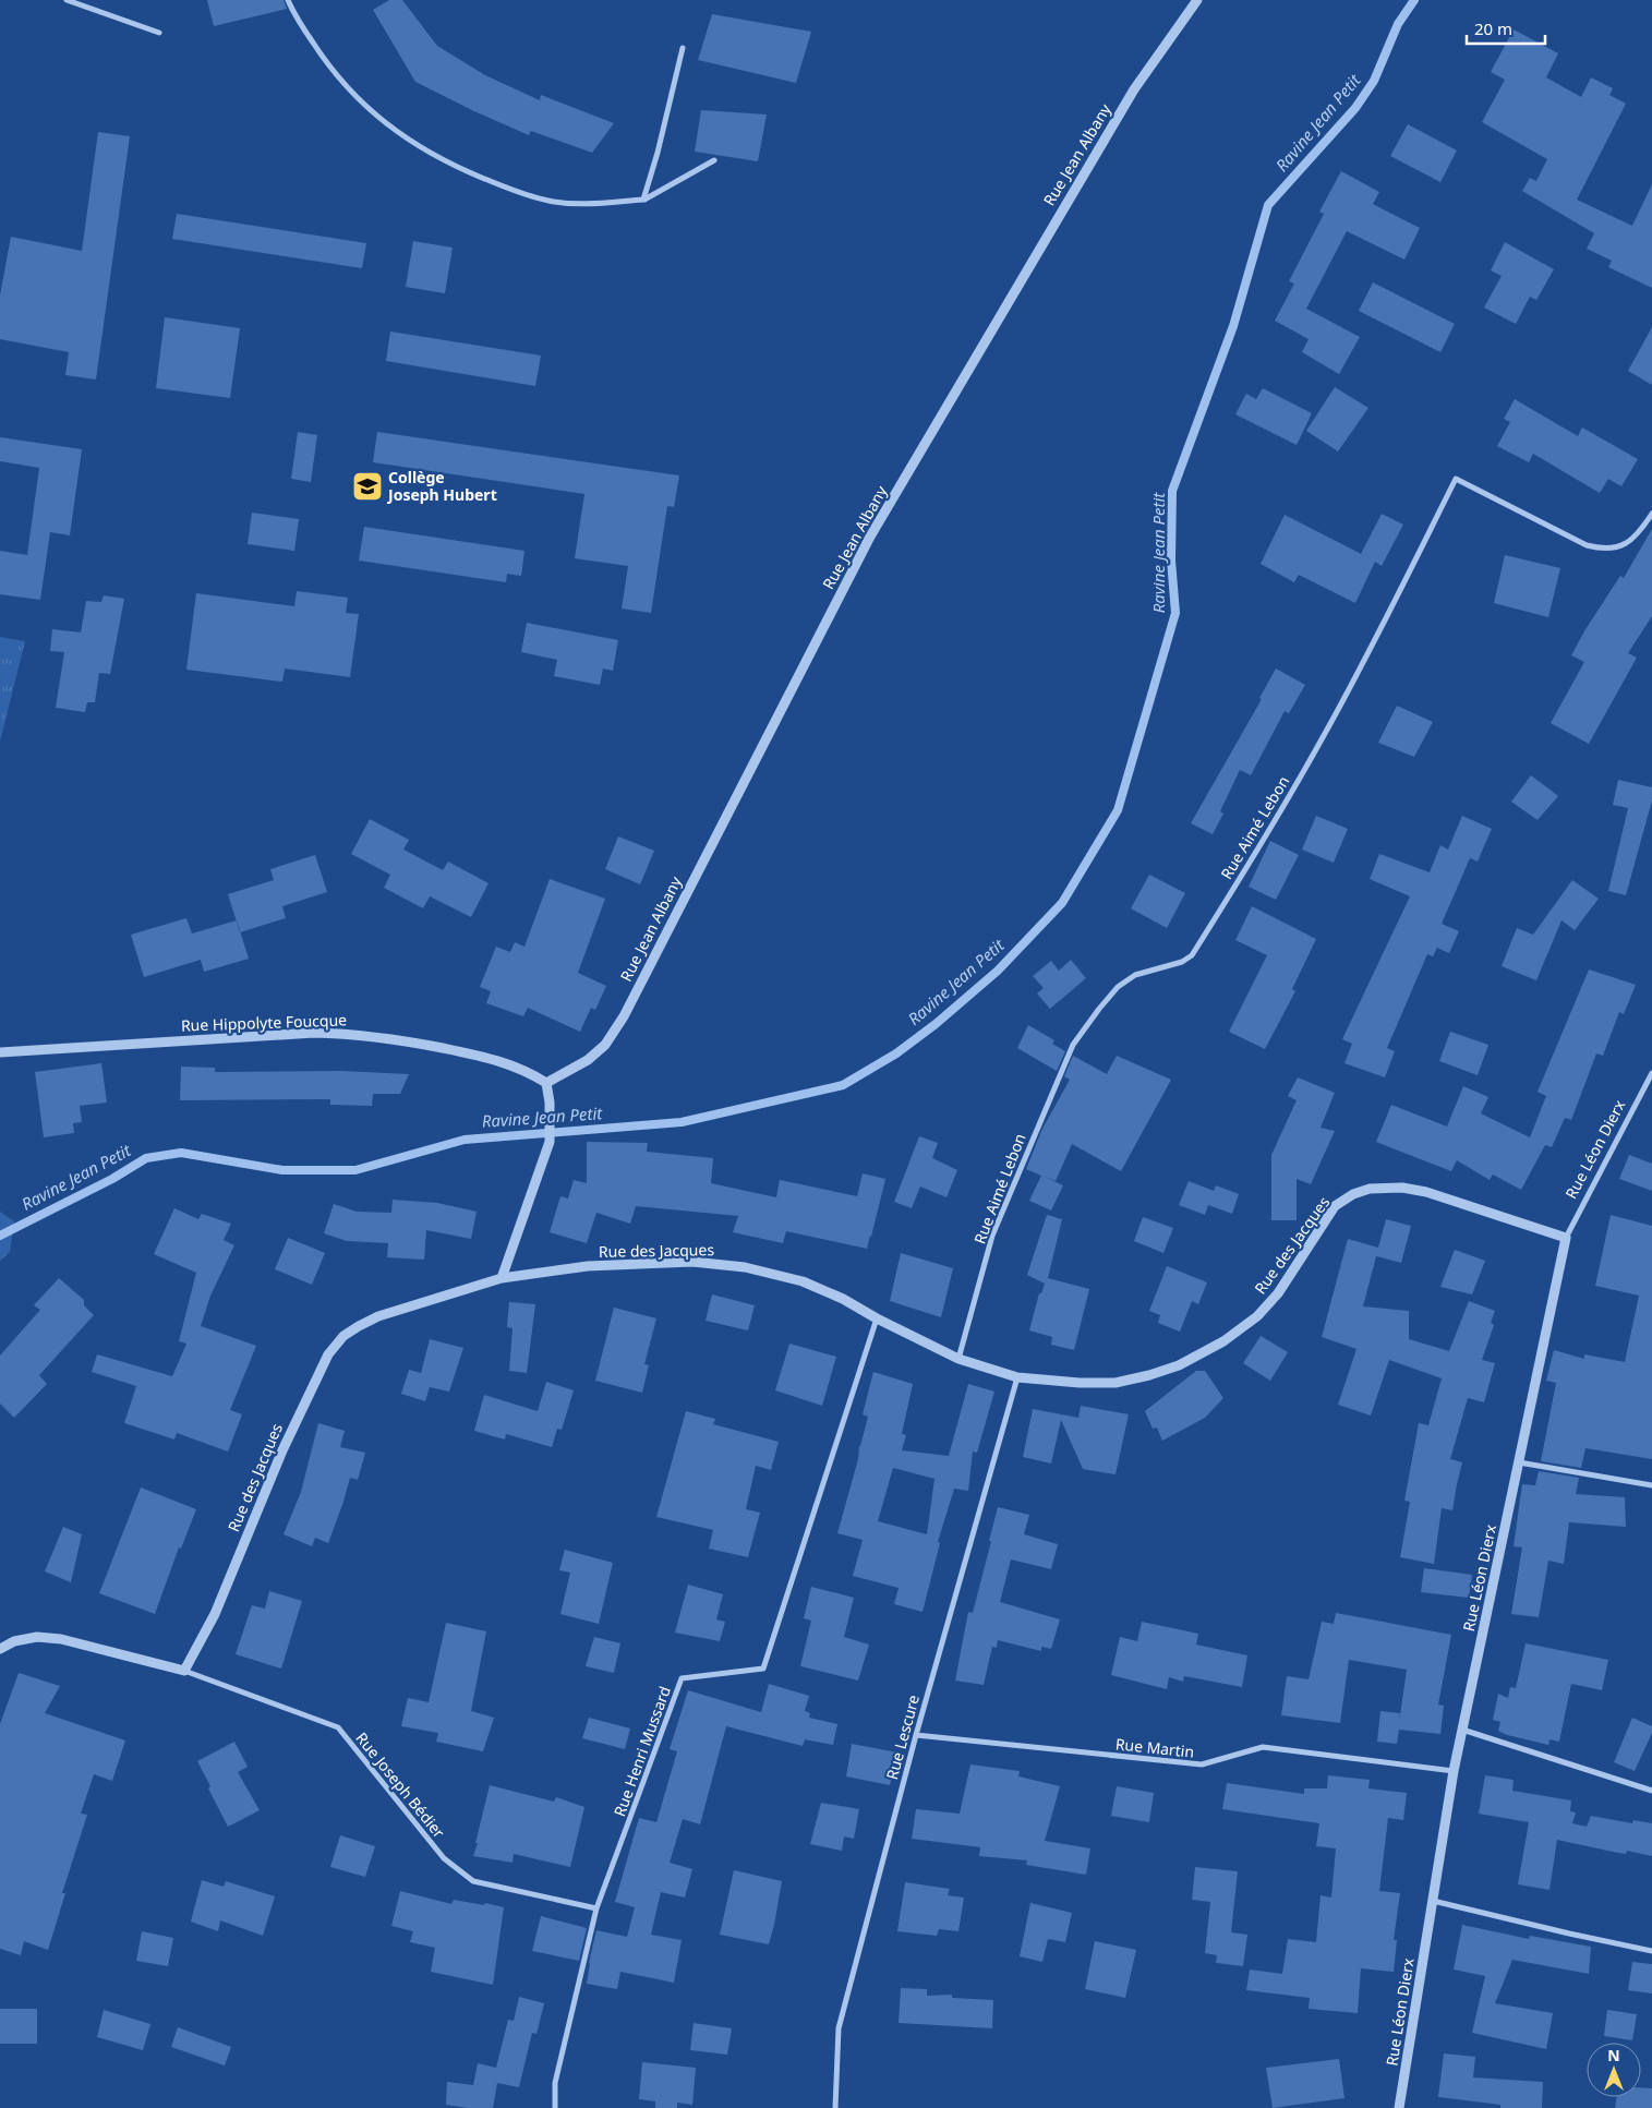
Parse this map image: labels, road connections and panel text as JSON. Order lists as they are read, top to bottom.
{
  "streets": {
    "street": [
      "Rue Jean Albany",
      "Rue Aimé Lebon",
      "Rue Hippolyte Foucque",
      "Rue Léon Dierx",
      "Rue des Jacques",
      "Rue Lescure",
      "Rue Martin",
      "Rue Henri Mussard",
      "Rue Joseph Bédier"
    ]
  },
  "crossings": [
    ["Rue Jean Albany", "Rue Hippolyte Foucque"],
    ["Rue Aimé Lebon", "Rue des Jacques"],
    ["Rue Léon Dierx", "Rue des Jacques"],
    ["Rue Léon Dierx", "Rue Martin"],
    ["Rue des Jacques", "Rue Lescure"],
    ["Rue des Jacques", "Rue Henri Mussard"],
    ["Rue des Jacques", "Rue Joseph Bédier"],
    ["Rue Lescure", "Rue Martin"],
    ["Rue Henri Mussard", "Rue Joseph Bédier"]
  ],
  "water": ["Ravine Jean Petit"],
  "places": {
    "school or university": ["Collège Joseph Hubert"]
  },
  "scale_bar": "20 m",
  "north": "top"
}
